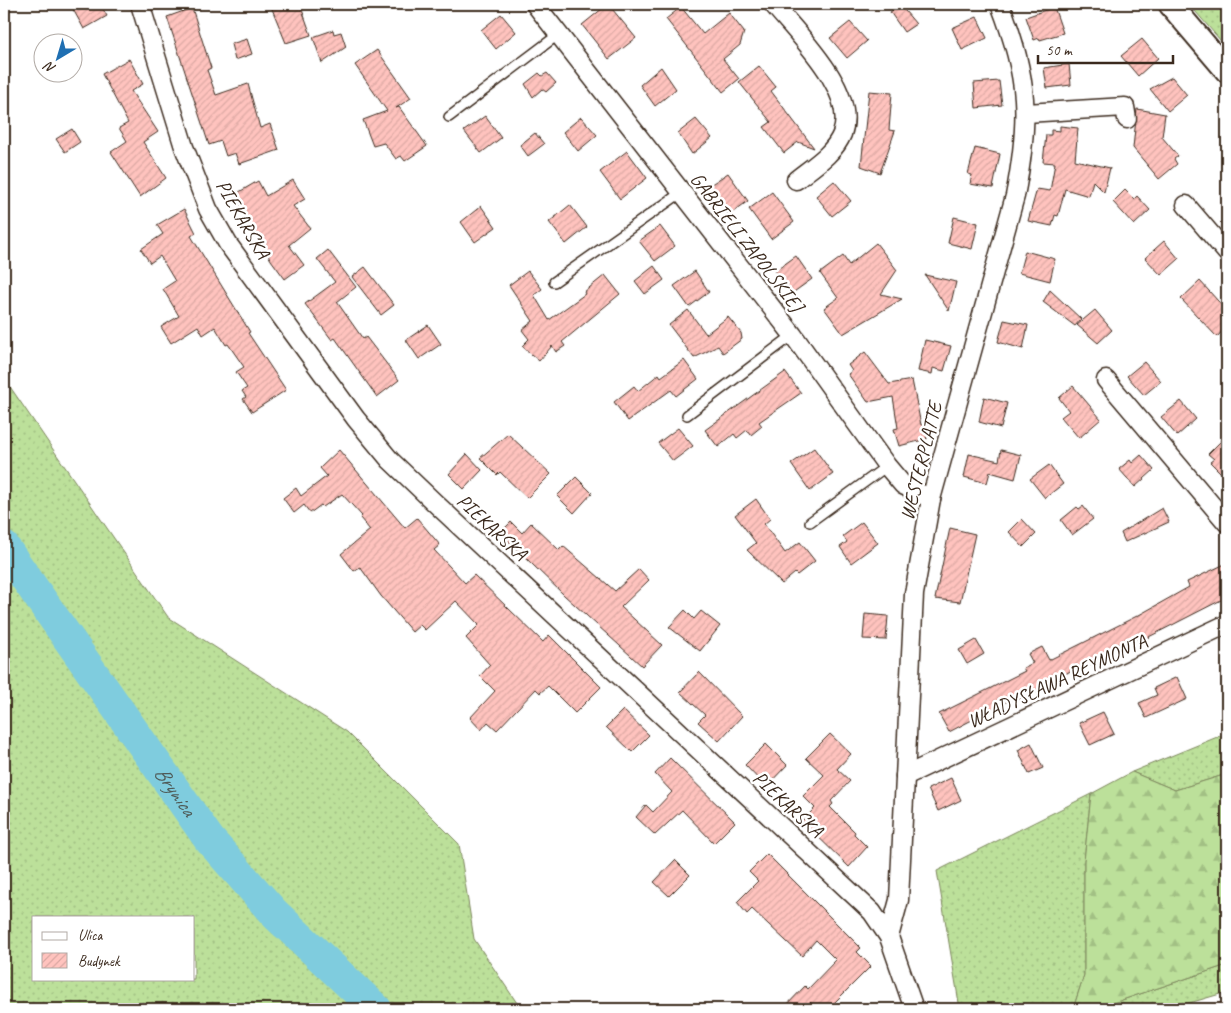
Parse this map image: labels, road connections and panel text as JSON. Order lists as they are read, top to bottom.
{
  "streets": {
    "street": [
      "PIEKARSKA",
      "GABRIELI ZAPOLSKIEJ",
      "WESTERPLATTE",
      "WŁADYSŁAWA REYMONTA"
    ]
  },
  "crossings": [
    ["PIEKARSKA", "WESTERPLATTE"],
    ["GABRIELI ZAPOLSKIEJ", "WESTERPLATTE"],
    ["WESTERPLATTE", "WŁADYSŁAWA REYMONTA"]
  ],
  "water": ["Brynica"],
  "legend": ["Ulica", "Budynek"],
  "scale_bar": "50 m",
  "north": "bottom left"
}
